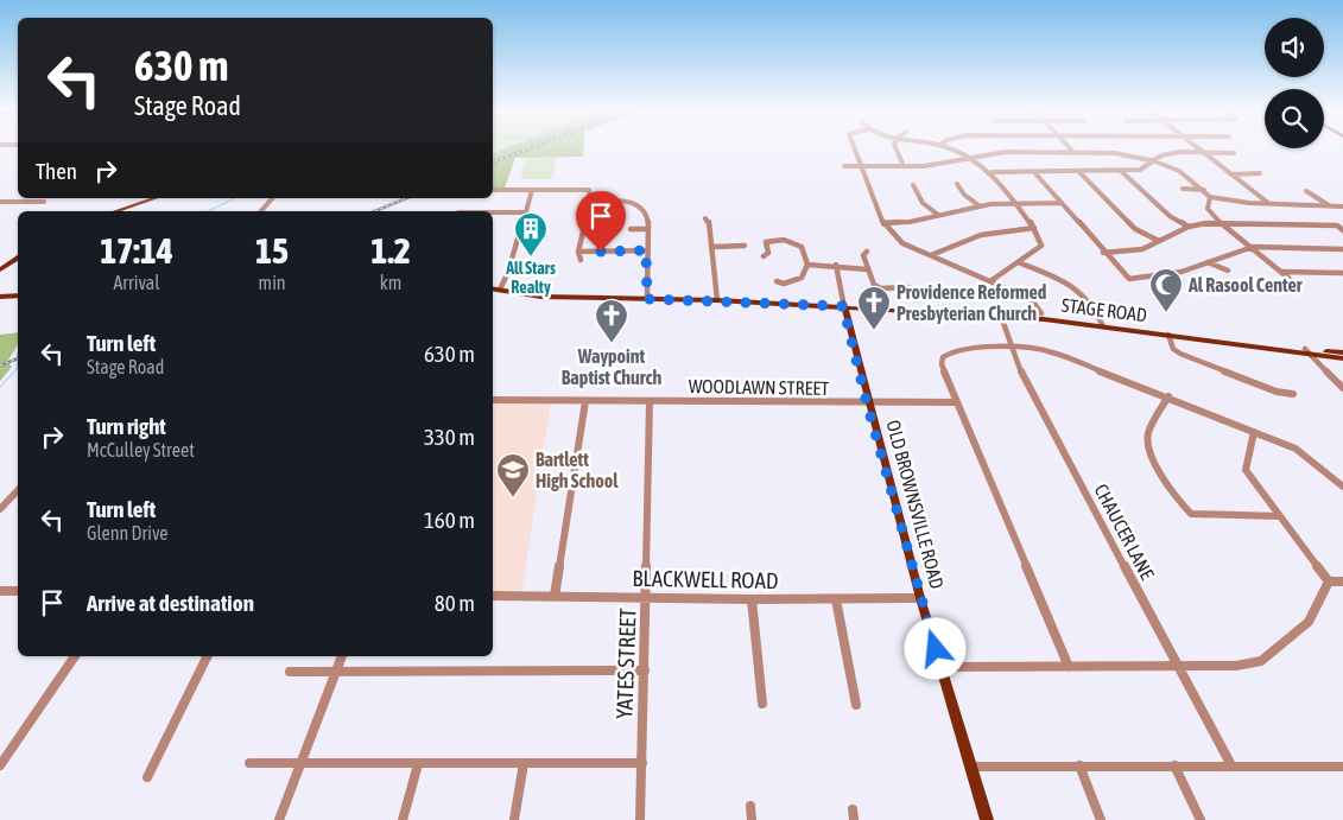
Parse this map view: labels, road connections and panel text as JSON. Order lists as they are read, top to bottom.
{
  "streets": {
    "main road": ["STAGE ROAD", "OLD BROWNSVILLE ROAD"],
    "street": [
      "WOODLAWN STREET",
      "CHAUCER LANE",
      "BLACKWELL ROAD",
      "YATES STREET"
    ]
  },
  "crossings": [
    ["STAGE ROAD", "OLD BROWNSVILLE ROAD"],
    ["STAGE ROAD", "CHAUCER LANE"],
    ["WOODLAWN STREET", "OLD BROWNSVILLE ROAD"],
    ["WOODLAWN STREET", "YATES STREET"],
    ["OLD BROWNSVILLE ROAD", "BLACKWELL ROAD"],
    ["BLACKWELL ROAD", "YATES STREET"]
  ],
  "places": {
    "building": ["All Stars Realty"],
    "mosque": ["Al Rasool Center"],
    "church": ["Providence Reformed Presbyterian Church", "Waypoint Baptist Church"],
    "school or university": ["Bartlett High School"]
  },
  "page": {
    "turn": ["630 m", "Stage Road"],
    "then": "Then",
    "eta": [
      "17:14",
      "Arrival",
      "15",
      "min",
      "1.2",
      "km"
    ],
    "list": [
      {
        "name": "Turn left",
        "note": "Stage Road",
        "value": "630 m"
      },
      {
        "name": "Turn right",
        "note": "McCulley Street",
        "value": "330 m"
      },
      {
        "name": "Turn left",
        "note": "Glenn Drive",
        "value": "160 m"
      },
      {
        "name": "Arrive at destination",
        "value": "80 m"
      }
    ]
  }
}
